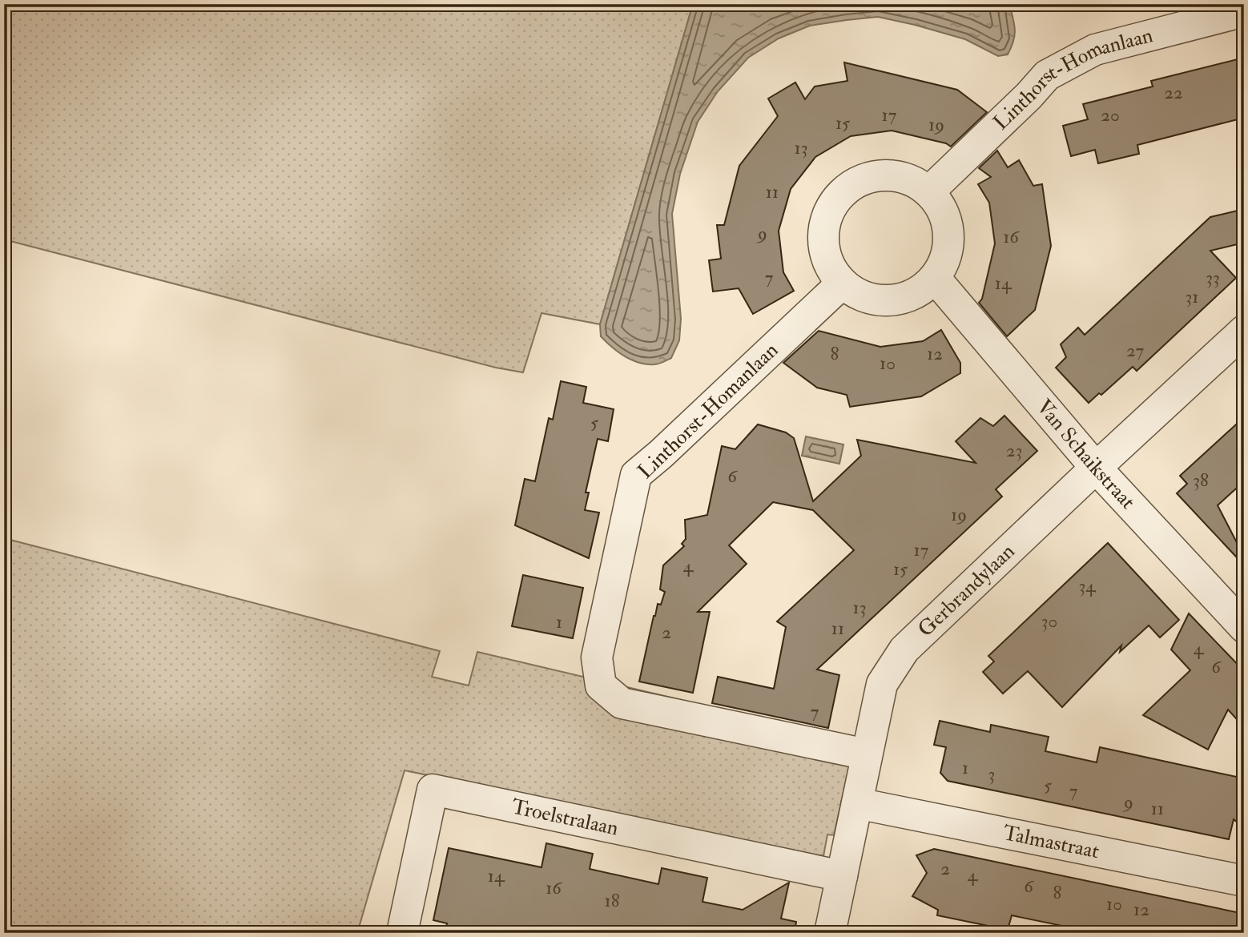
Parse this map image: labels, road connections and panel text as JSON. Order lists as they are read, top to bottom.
{
  "streets": {
    "street": [
      "Linthorst-Homanlaan",
      "Van Schaikstraat",
      "Gerbrandylaan",
      "Troelstralaan",
      "Talmastraat"
    ]
  },
  "crossings": [
    ["Linthorst-Homanlaan", "Van Schaikstraat"],
    ["Linthorst-Homanlaan", "Gerbrandylaan"],
    ["Van Schaikstraat", "Gerbrandylaan"],
    ["Gerbrandylaan", "Troelstralaan"],
    ["Gerbrandylaan", "Talmastraat"]
  ],
  "house_numbers": [
    "22",
    "17",
    "20",
    "15",
    "19",
    "13",
    "11",
    "9",
    "16",
    "7",
    "33",
    "14",
    "31",
    "27",
    "8",
    "12",
    "10",
    "5",
    "23",
    "6",
    "38",
    "19",
    "17",
    "4",
    "15",
    "34",
    "13",
    "30",
    "1",
    "11",
    "2",
    "4",
    "6",
    "7",
    "1",
    "3",
    "5",
    "7",
    "9",
    "11",
    "2",
    "4",
    "14",
    "6",
    "16",
    "8",
    "18",
    "10",
    "12"
  ]
}
